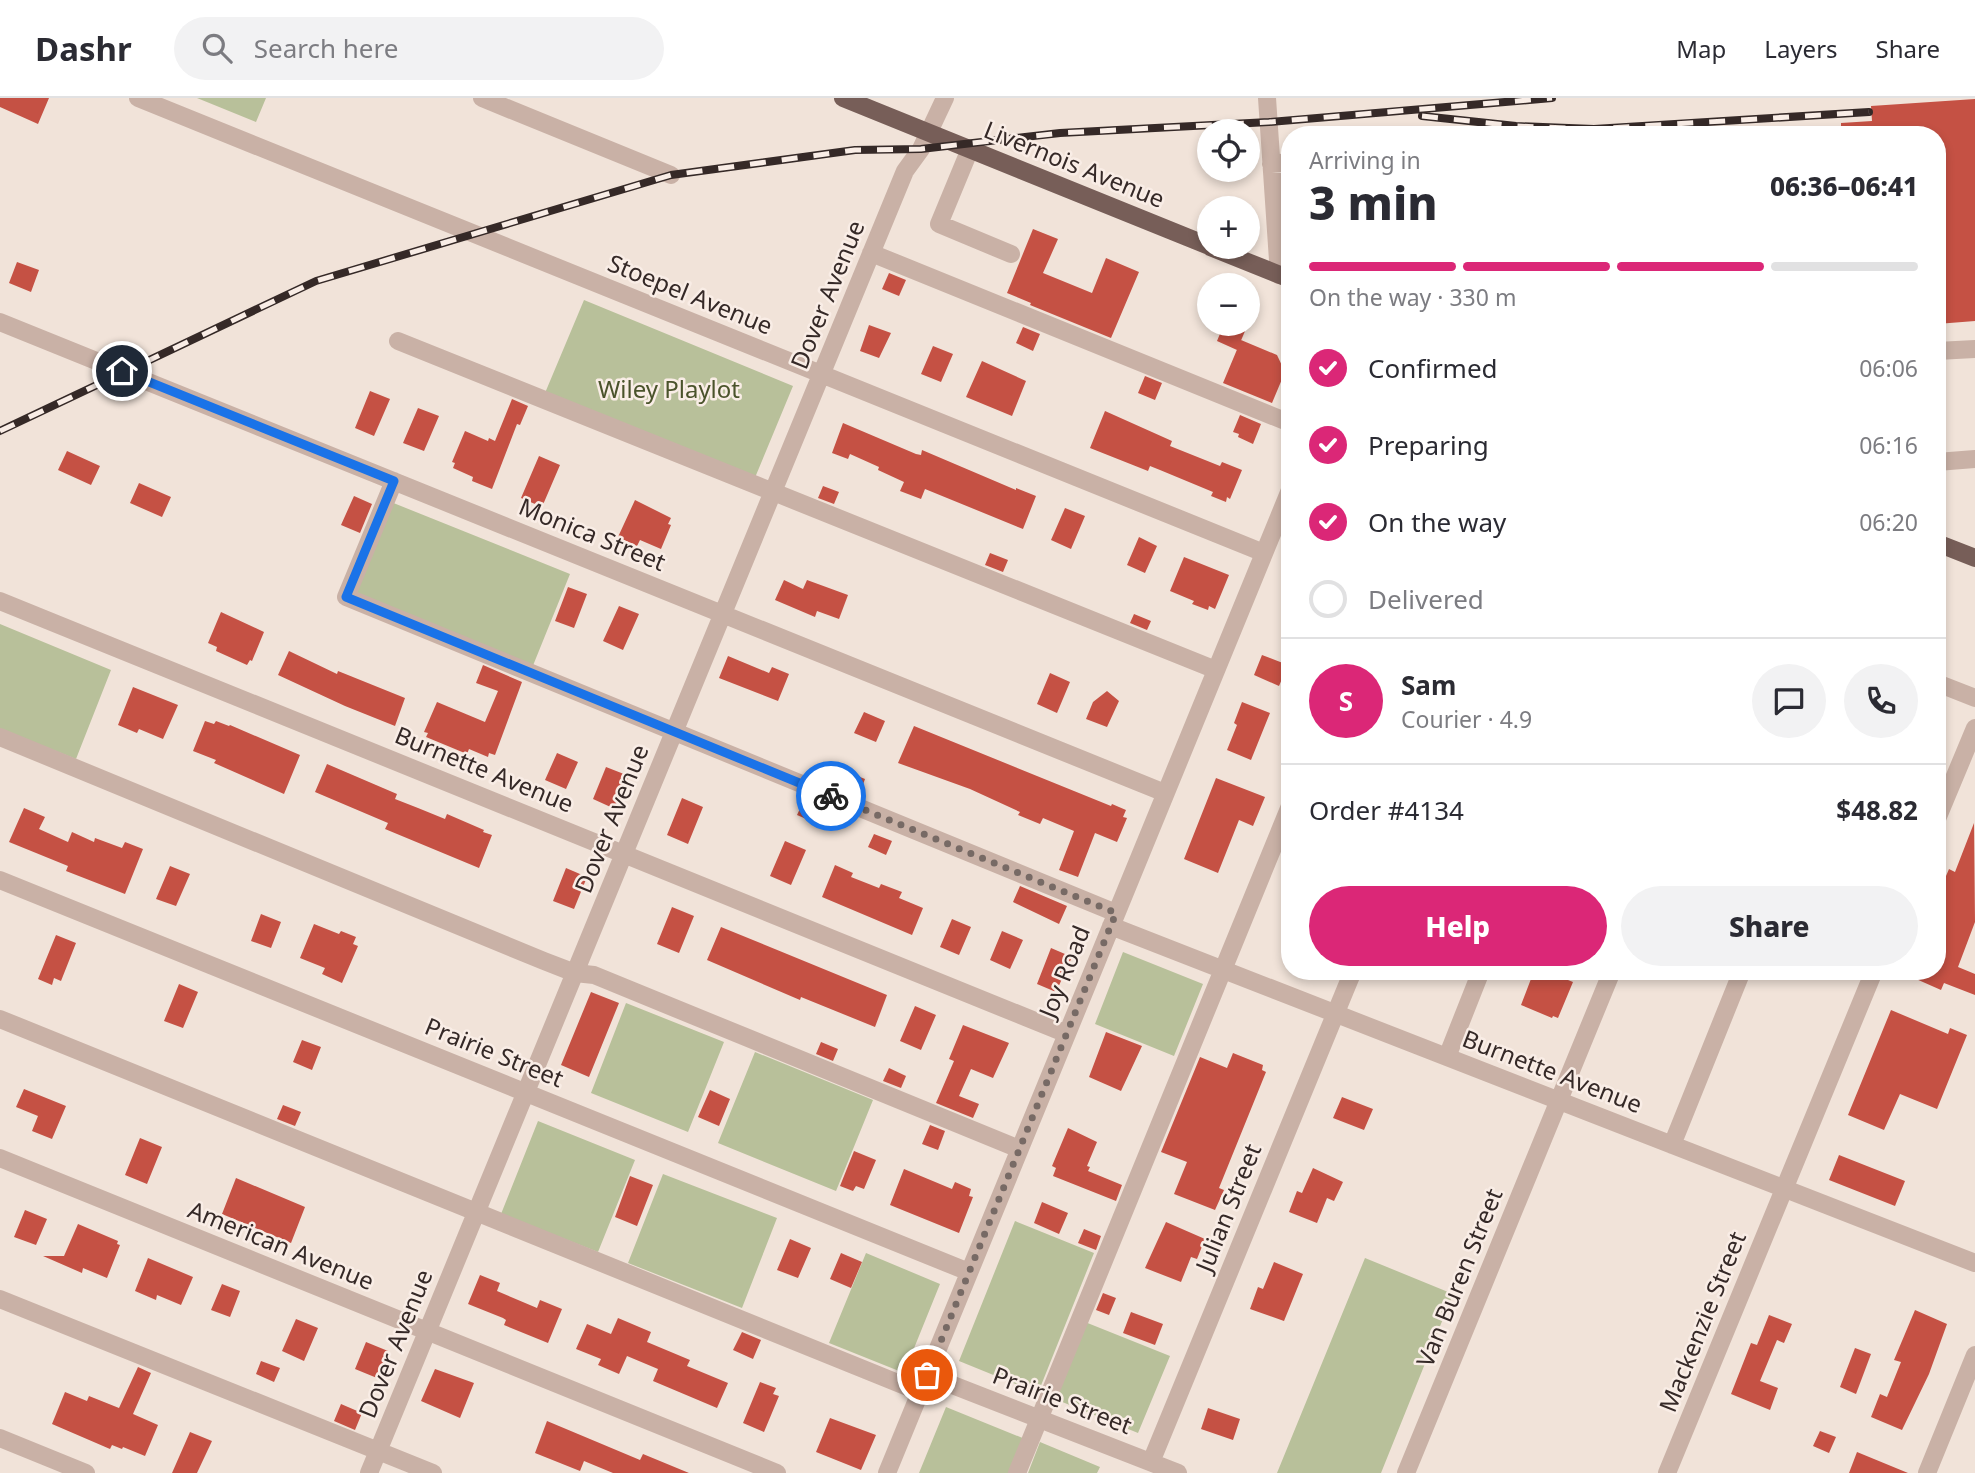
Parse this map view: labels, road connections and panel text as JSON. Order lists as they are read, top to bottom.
{
  "streets": {
    "main road": ["Livernois Avenue"],
    "street": [
      "Stoepel Avenue",
      "Dover Avenue",
      "Monica Street",
      "Burnette Avenue",
      "Joy Road",
      "Prairie Street",
      "Julian Street",
      "American Avenue",
      "Van Buren Street",
      "Mackenzie Street"
    ]
  },
  "crossings": [
    ["Livernois Avenue", "Dover Avenue"],
    ["Stoepel Avenue", "Dover Avenue"],
    ["Stoepel Avenue", "Joy Road"],
    ["Dover Avenue", "Monica Street"],
    ["Dover Avenue", "Burnette Avenue"],
    ["Dover Avenue", "Prairie Street"],
    ["Dover Avenue", "American Avenue"],
    ["Monica Street", "Burnette Avenue"],
    ["Monica Street", "Joy Road"],
    ["Burnette Avenue", "Joy Road"],
    ["Burnette Avenue", "Julian Street"],
    ["Burnette Avenue", "Van Buren Street"],
    ["Burnette Avenue", "Mackenzie Street"],
    ["Joy Road", "Prairie Street"],
    ["Prairie Street", "Julian Street"]
  ],
  "parks": ["Wiley Playlot"],
  "page": {
    "header": "Dashr",
    "search": "Search here",
    "nav": ["Map", "Layers", "Share"],
    "map_buttons": ["+", "−"],
    "heading": ["3 min", "Arriving in", "06:36–06:41"],
    "panel": [
      "Sam",
      "Courier · 4.9",
      "Order #4134",
      "$48.82"
    ],
    "bar": "On the way · 330 m",
    "list": [
      ["Confirmed", "06:06"],
      ["Preparing", "06:16"],
      ["On the way", "06:20"],
      "Delivered"
    ],
    "round": "S",
    "buttons": ["Help", "Share"]
  }
}
